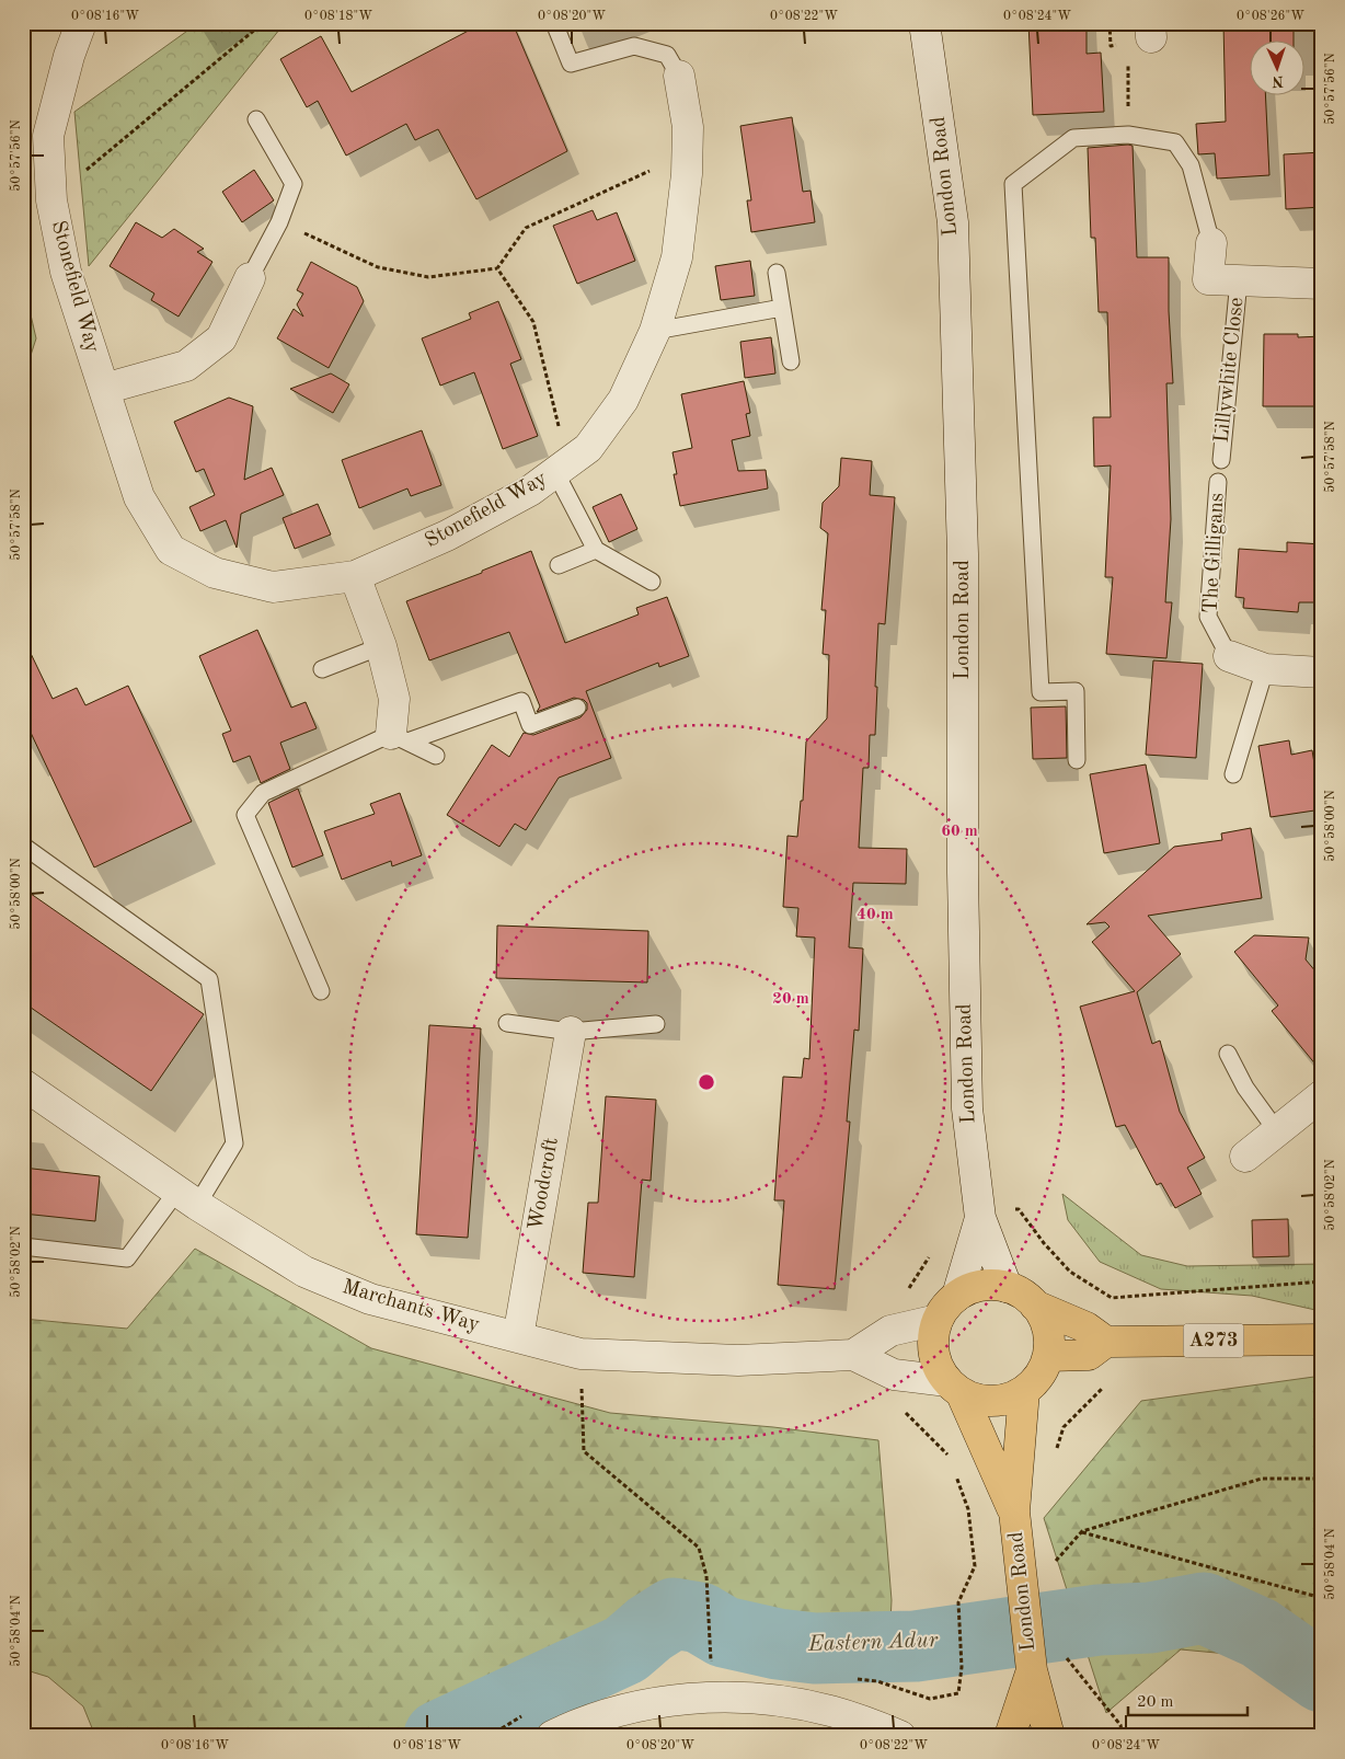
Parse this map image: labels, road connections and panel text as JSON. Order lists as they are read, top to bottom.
{
  "streets": {
    "main road": ["London Road", "A273"],
    "street": [
      "Stonefield Way",
      "Lillywhite Close",
      "The Gilligans",
      "Woodcroft",
      "Marchants Way"
    ]
  },
  "crossings": [
    ["London Road", "Marchants Way"],
    ["Woodcroft", "Marchants Way"]
  ],
  "water": ["Eastern Adur"],
  "scale_bar": "20 m",
  "north": "bottom",
  "coordinates": [
    "0°08'16\"W",
    "0°08'18\"W",
    "0°08'20\"W",
    "0°08'22\"W",
    "0°08'24\"W",
    "0°08'26\"W",
    "50°57'56\"N",
    "50°57'58\"N",
    "50°58'00\"N",
    "50°58'02\"N",
    "50°58'04\"N"
  ],
  "rings": ["60 m", "40 m", "20 m"]
}
